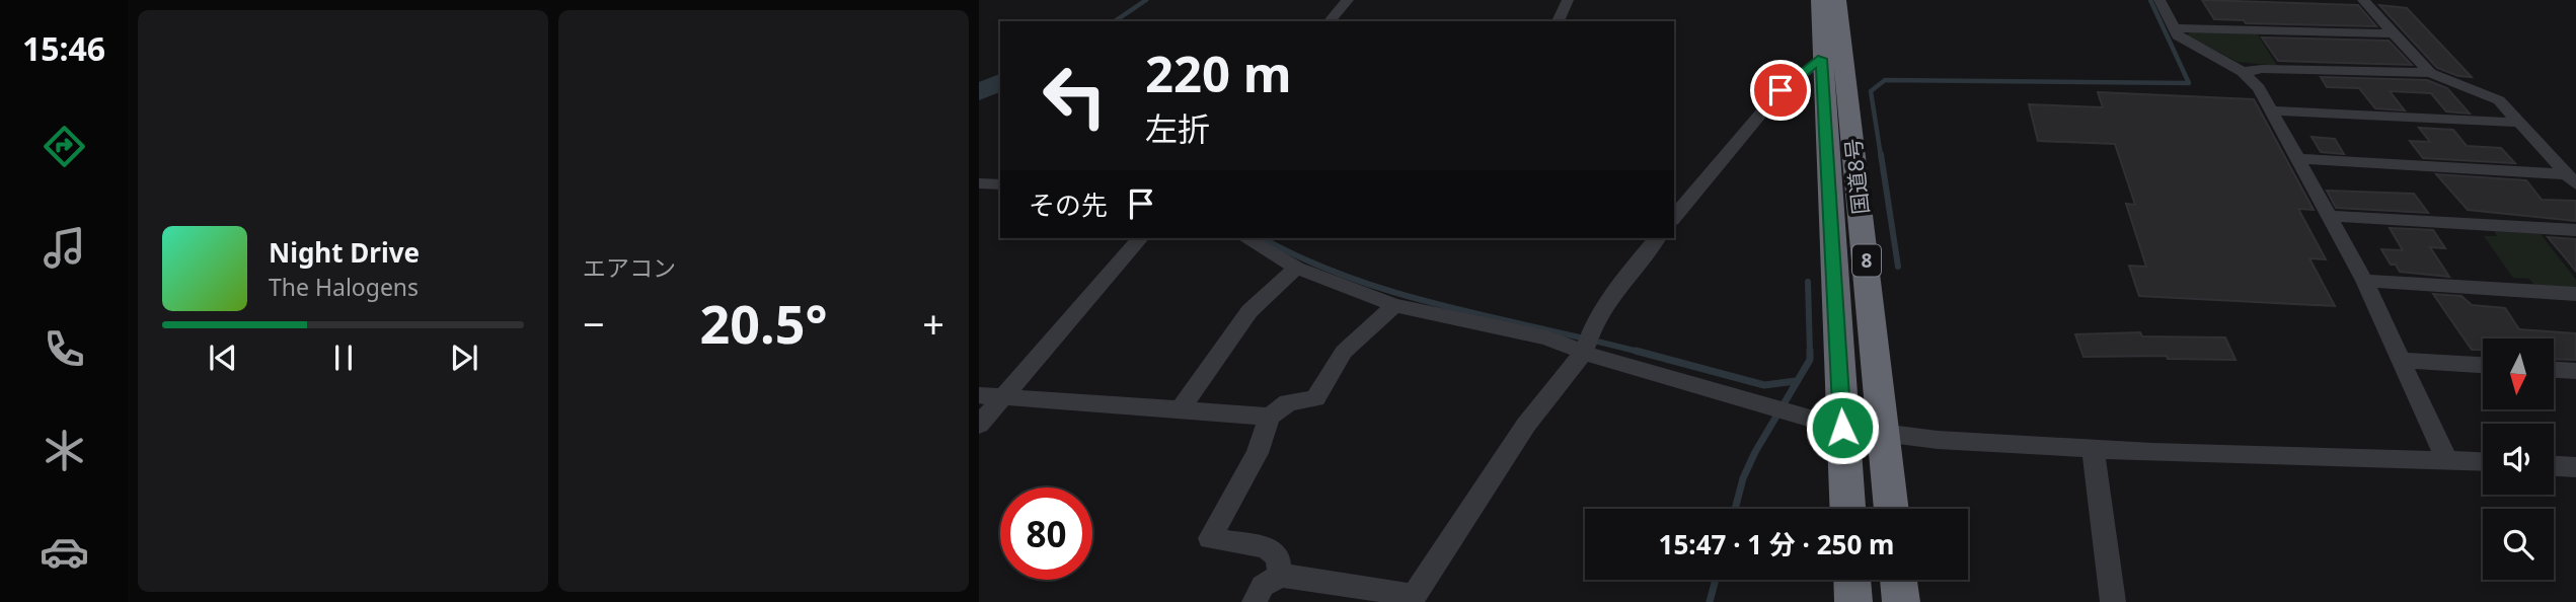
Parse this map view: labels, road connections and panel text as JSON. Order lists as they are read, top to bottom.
{
  "streets": {
    "highway": ["国道8号", "8"]
  },
  "north": "bottom",
  "page": {
    "tabs": "15:46",
    "tile": "エアコン",
    "turn": ["220 m", "左折"],
    "then": "その先",
    "song": ["Night Drive", "The Halogens"],
    "heat": ["−", "20.5°", "+"],
    "limit": "80",
    "trip": "15:47 · 1 分 · 250 m"
  }
}
